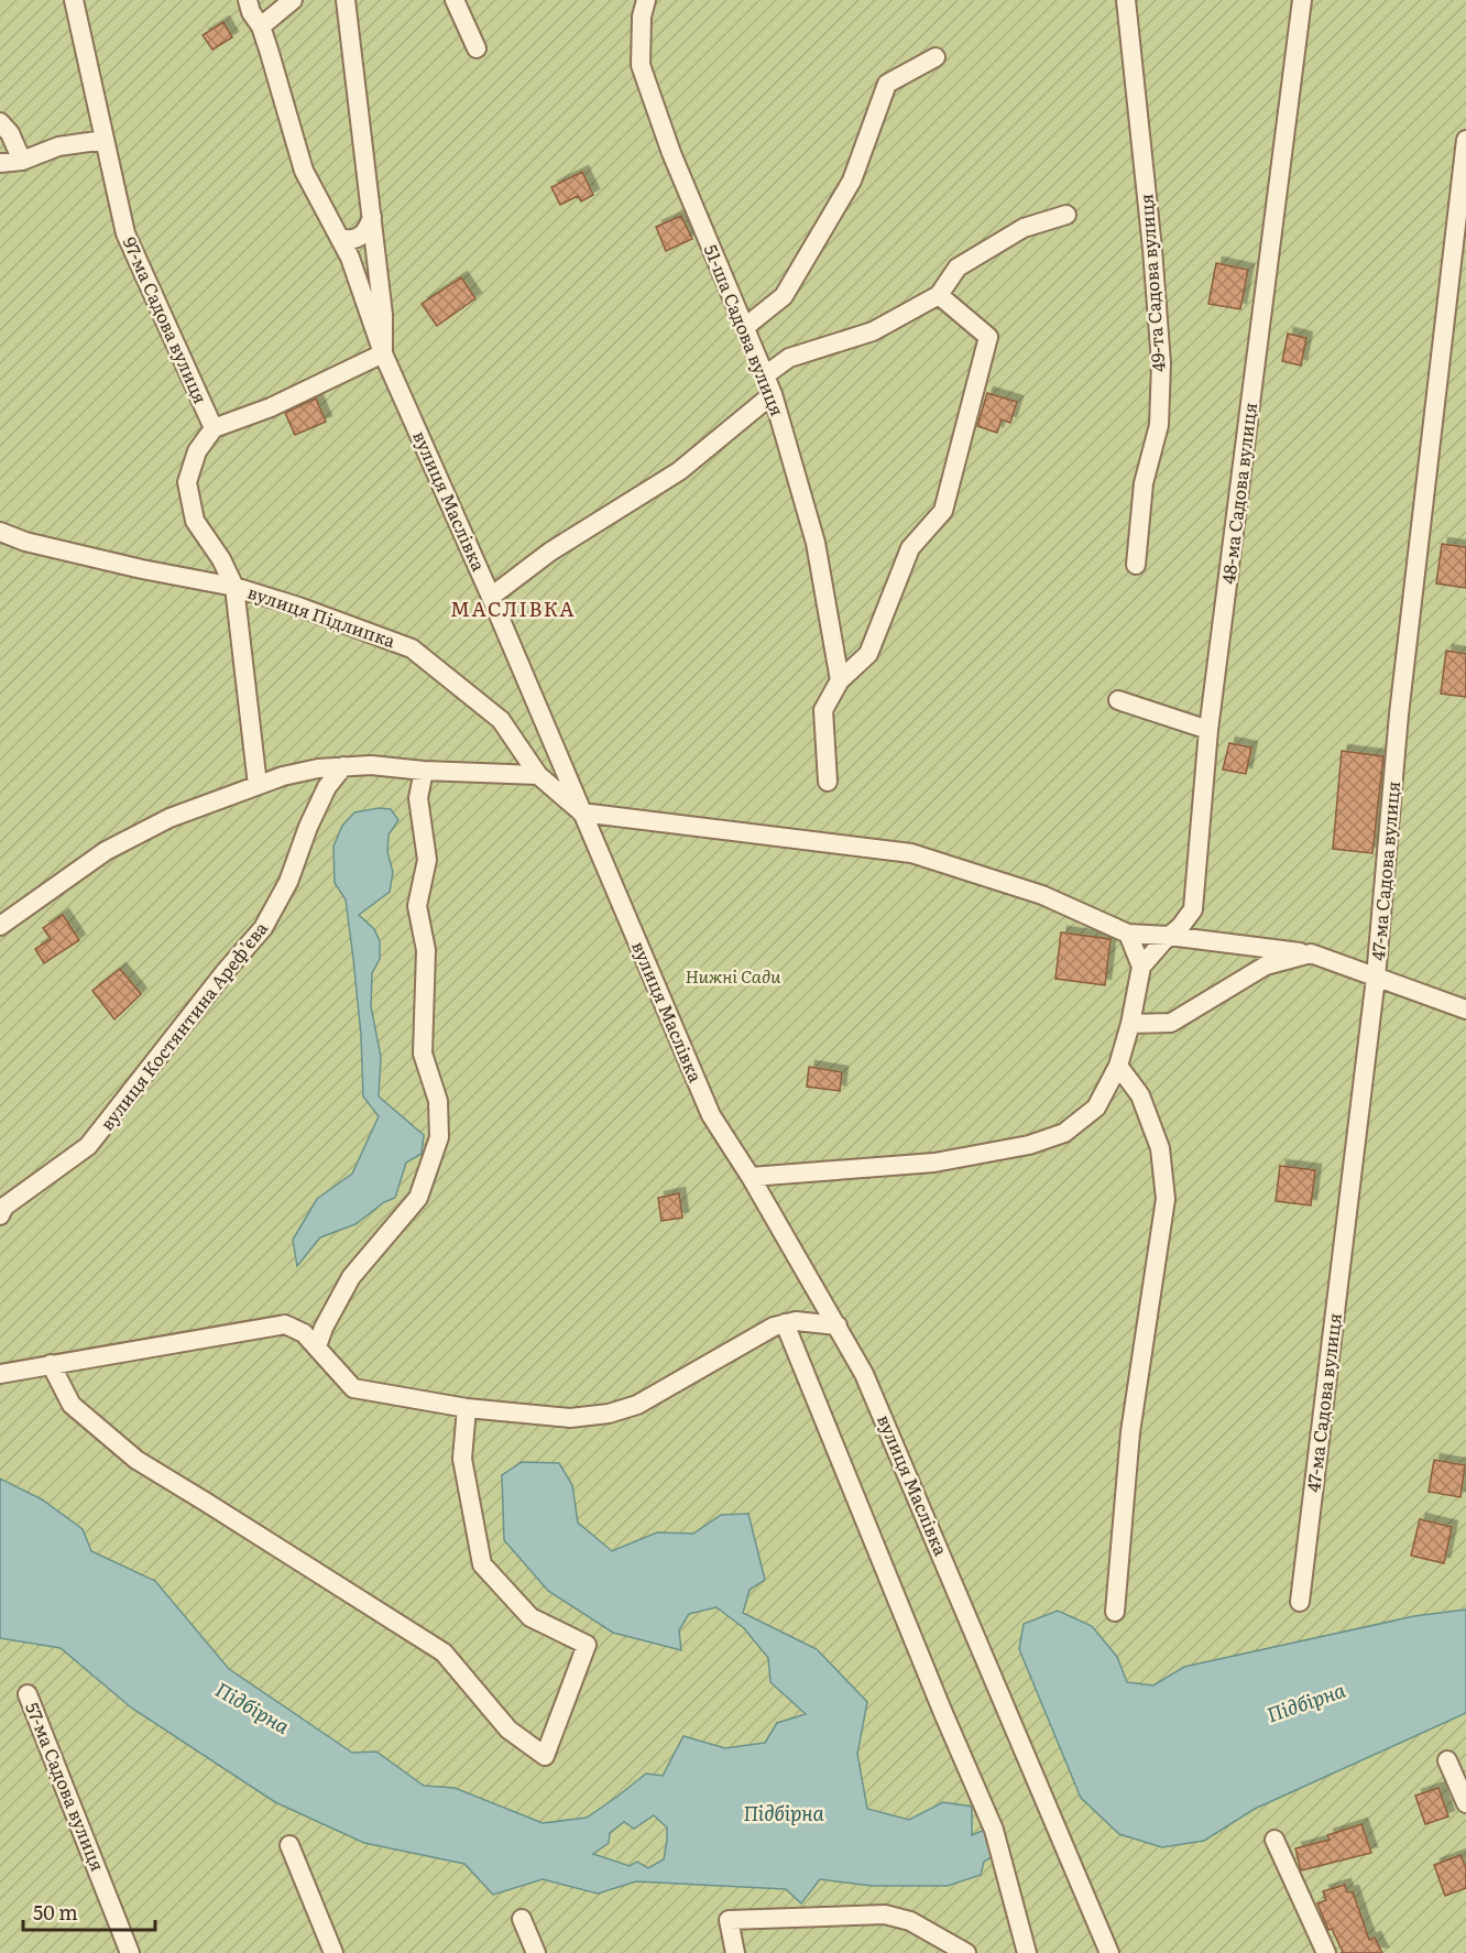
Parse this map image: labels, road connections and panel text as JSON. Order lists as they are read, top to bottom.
{
  "streets": {
    "street": [
      "49-та Садова вулиця",
      "97-ма Садова вулиця",
      "51-ша Садова вулиця",
      "48-ма Садова вулиця",
      "вулиця Маслівка",
      "вулиця Підлипка",
      "47-ма Садова вулиця",
      "вулиця Костянтина Арефʼєва",
      "57-ма Садова вулиця"
    ]
  },
  "crossings": [
    ["вулиця Маслівка", "вулиця Підлипка"]
  ],
  "districts": ["МАСЛІВКА"],
  "water": ["Підбірна"],
  "parks": ["Нижні Сади"],
  "scale_bar": "50 m"
}
